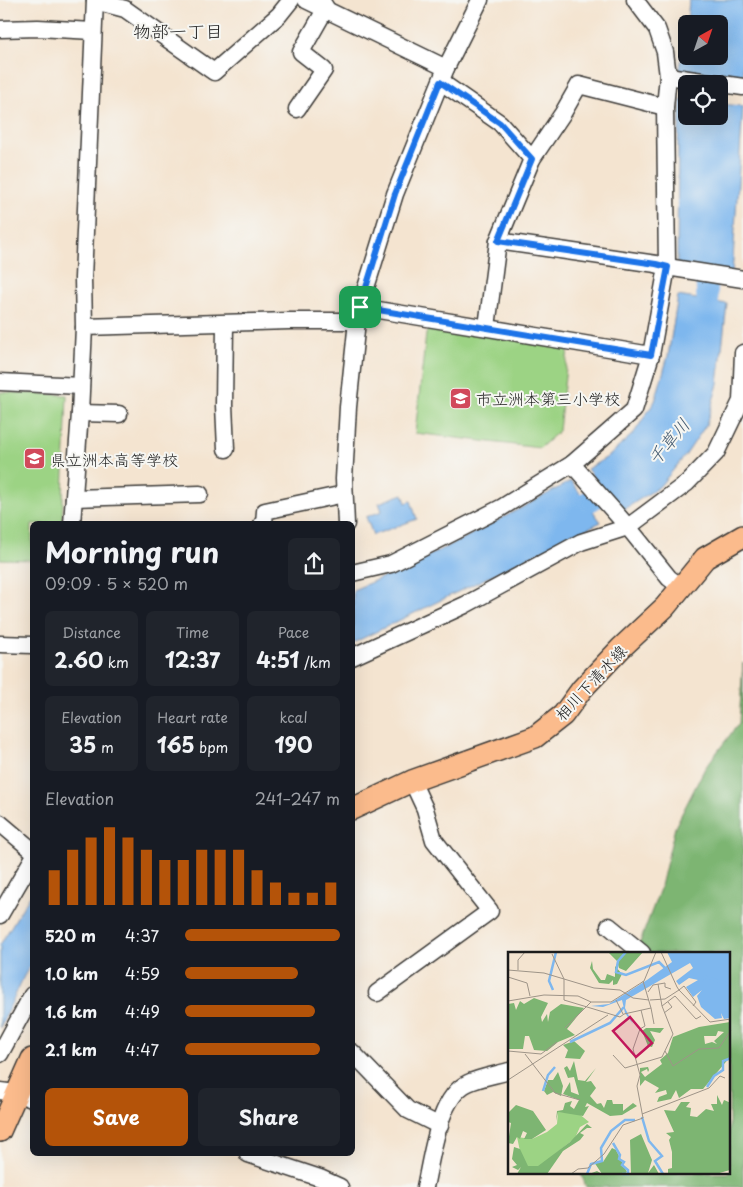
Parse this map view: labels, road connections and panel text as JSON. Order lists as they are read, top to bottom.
{
  "streets": {
    "main road": ["相川下清水線"]
  },
  "districts": ["物部一丁目"],
  "water": ["千草川"],
  "places": {
    "school or university": ["市立洲本第三小学校", "県立洲本高等学校"]
  },
  "north": "top right",
  "page": {
    "heading": ["Morning run", "09:09 · 5 × 520 m"],
    "stats": [
      ["Distance", "2.60 km"],
      ["Time", "12:37"],
      ["Pace", "4:51 /km"],
      ["Elevation", "35 m"],
      ["Heart rate", "165 bpm"],
      ["kcal", "190"]
    ],
    "chart": ["Elevation", "241–247 m"],
    "list": [
      {
        "name": "520 m",
        "note": "4:37"
      },
      {
        "name": "1.0 km",
        "note": "4:59"
      },
      {
        "name": "1.6 km",
        "note": "4:49"
      },
      {
        "name": "2.1 km",
        "note": "4:47"
      }
    ],
    "buttons": ["Save", "Share"]
  }
}
